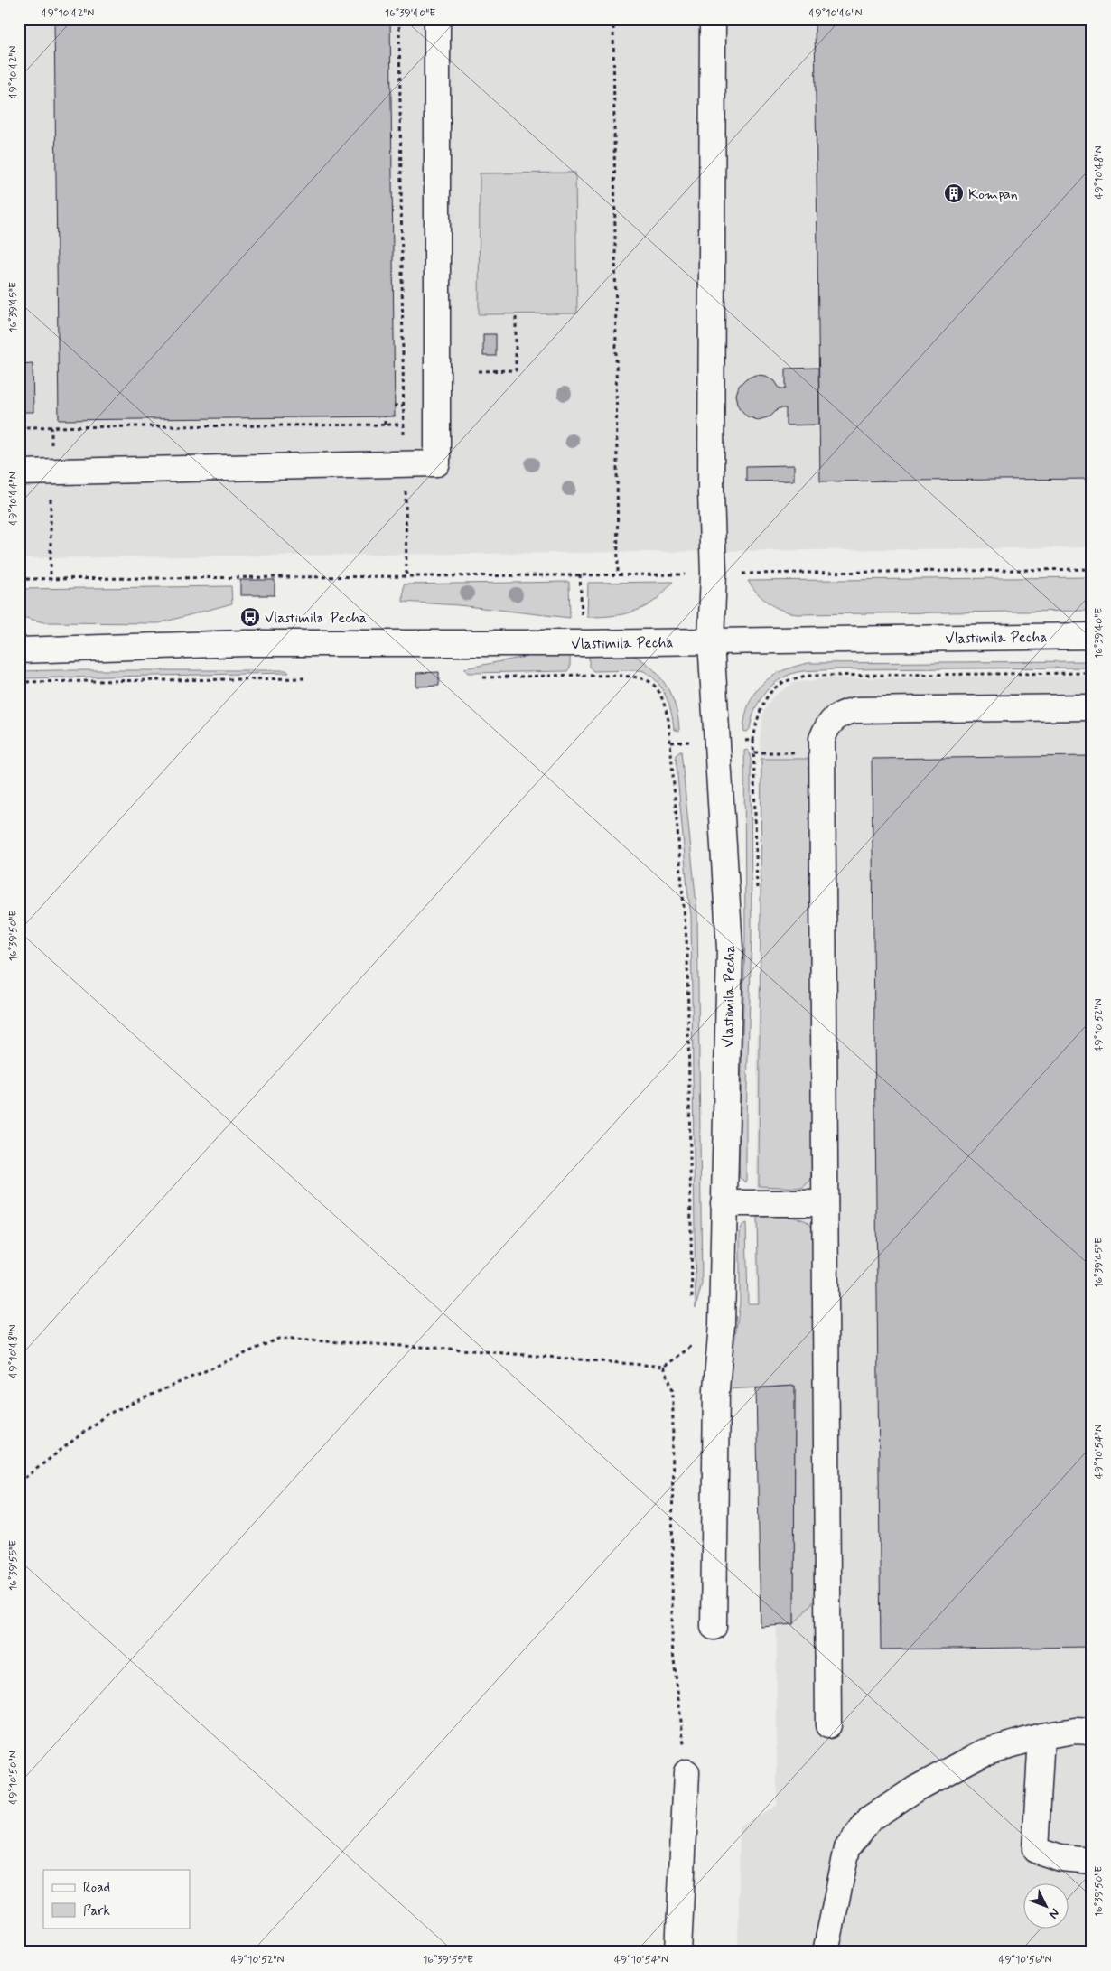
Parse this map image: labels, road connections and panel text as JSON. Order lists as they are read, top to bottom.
{
  "streets": {
    "street": ["Vlastimila Pecha"]
  },
  "places": {
    "building": ["Kompan"],
    "bus stop": ["Vlastimila Pecha"]
  },
  "legend": ["Road", "Park"],
  "north": "bottom right",
  "coordinates": [
    "49°10'42\"N",
    "16°39'40\"E",
    "49°10'46\"N",
    "49°10'48\"N",
    "16°39'45\"E",
    "49°10'44\"N",
    "16°39'50\"E",
    "49°10'52\"N",
    "49°10'54\"N",
    "16°39'55\"E",
    "49°10'50\"N",
    "49°10'56\"N"
  ]
}
